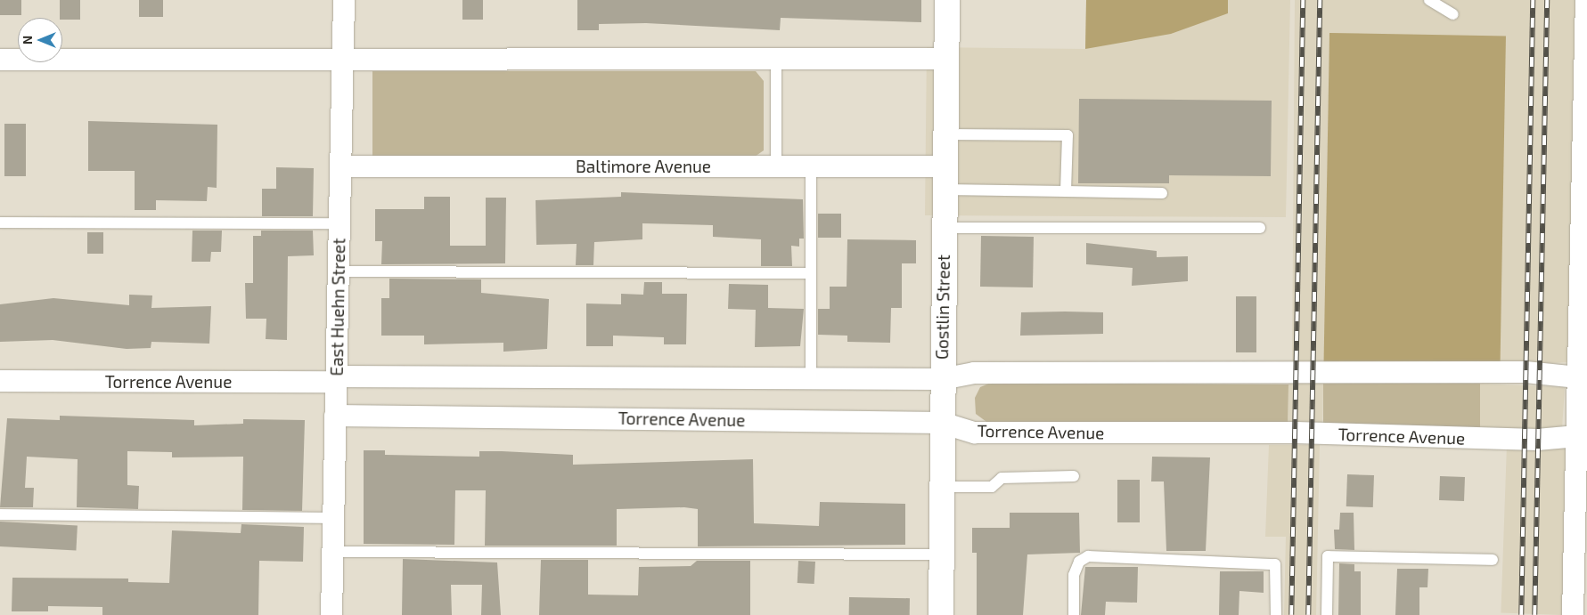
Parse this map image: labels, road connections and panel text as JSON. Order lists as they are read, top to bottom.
{
  "streets": {
    "main road": ["Gostlin Street"],
    "street": ["Baltimore Avenue", "East Huehn Street", "Torrence Avenue"]
  },
  "crossings": [
    ["Baltimore Avenue", "East Huehn Street"],
    ["Baltimore Avenue", "Gostlin Street"],
    ["East Huehn Street", "Torrence Avenue"],
    ["Gostlin Street", "Torrence Avenue"]
  ],
  "north": "left"
}
